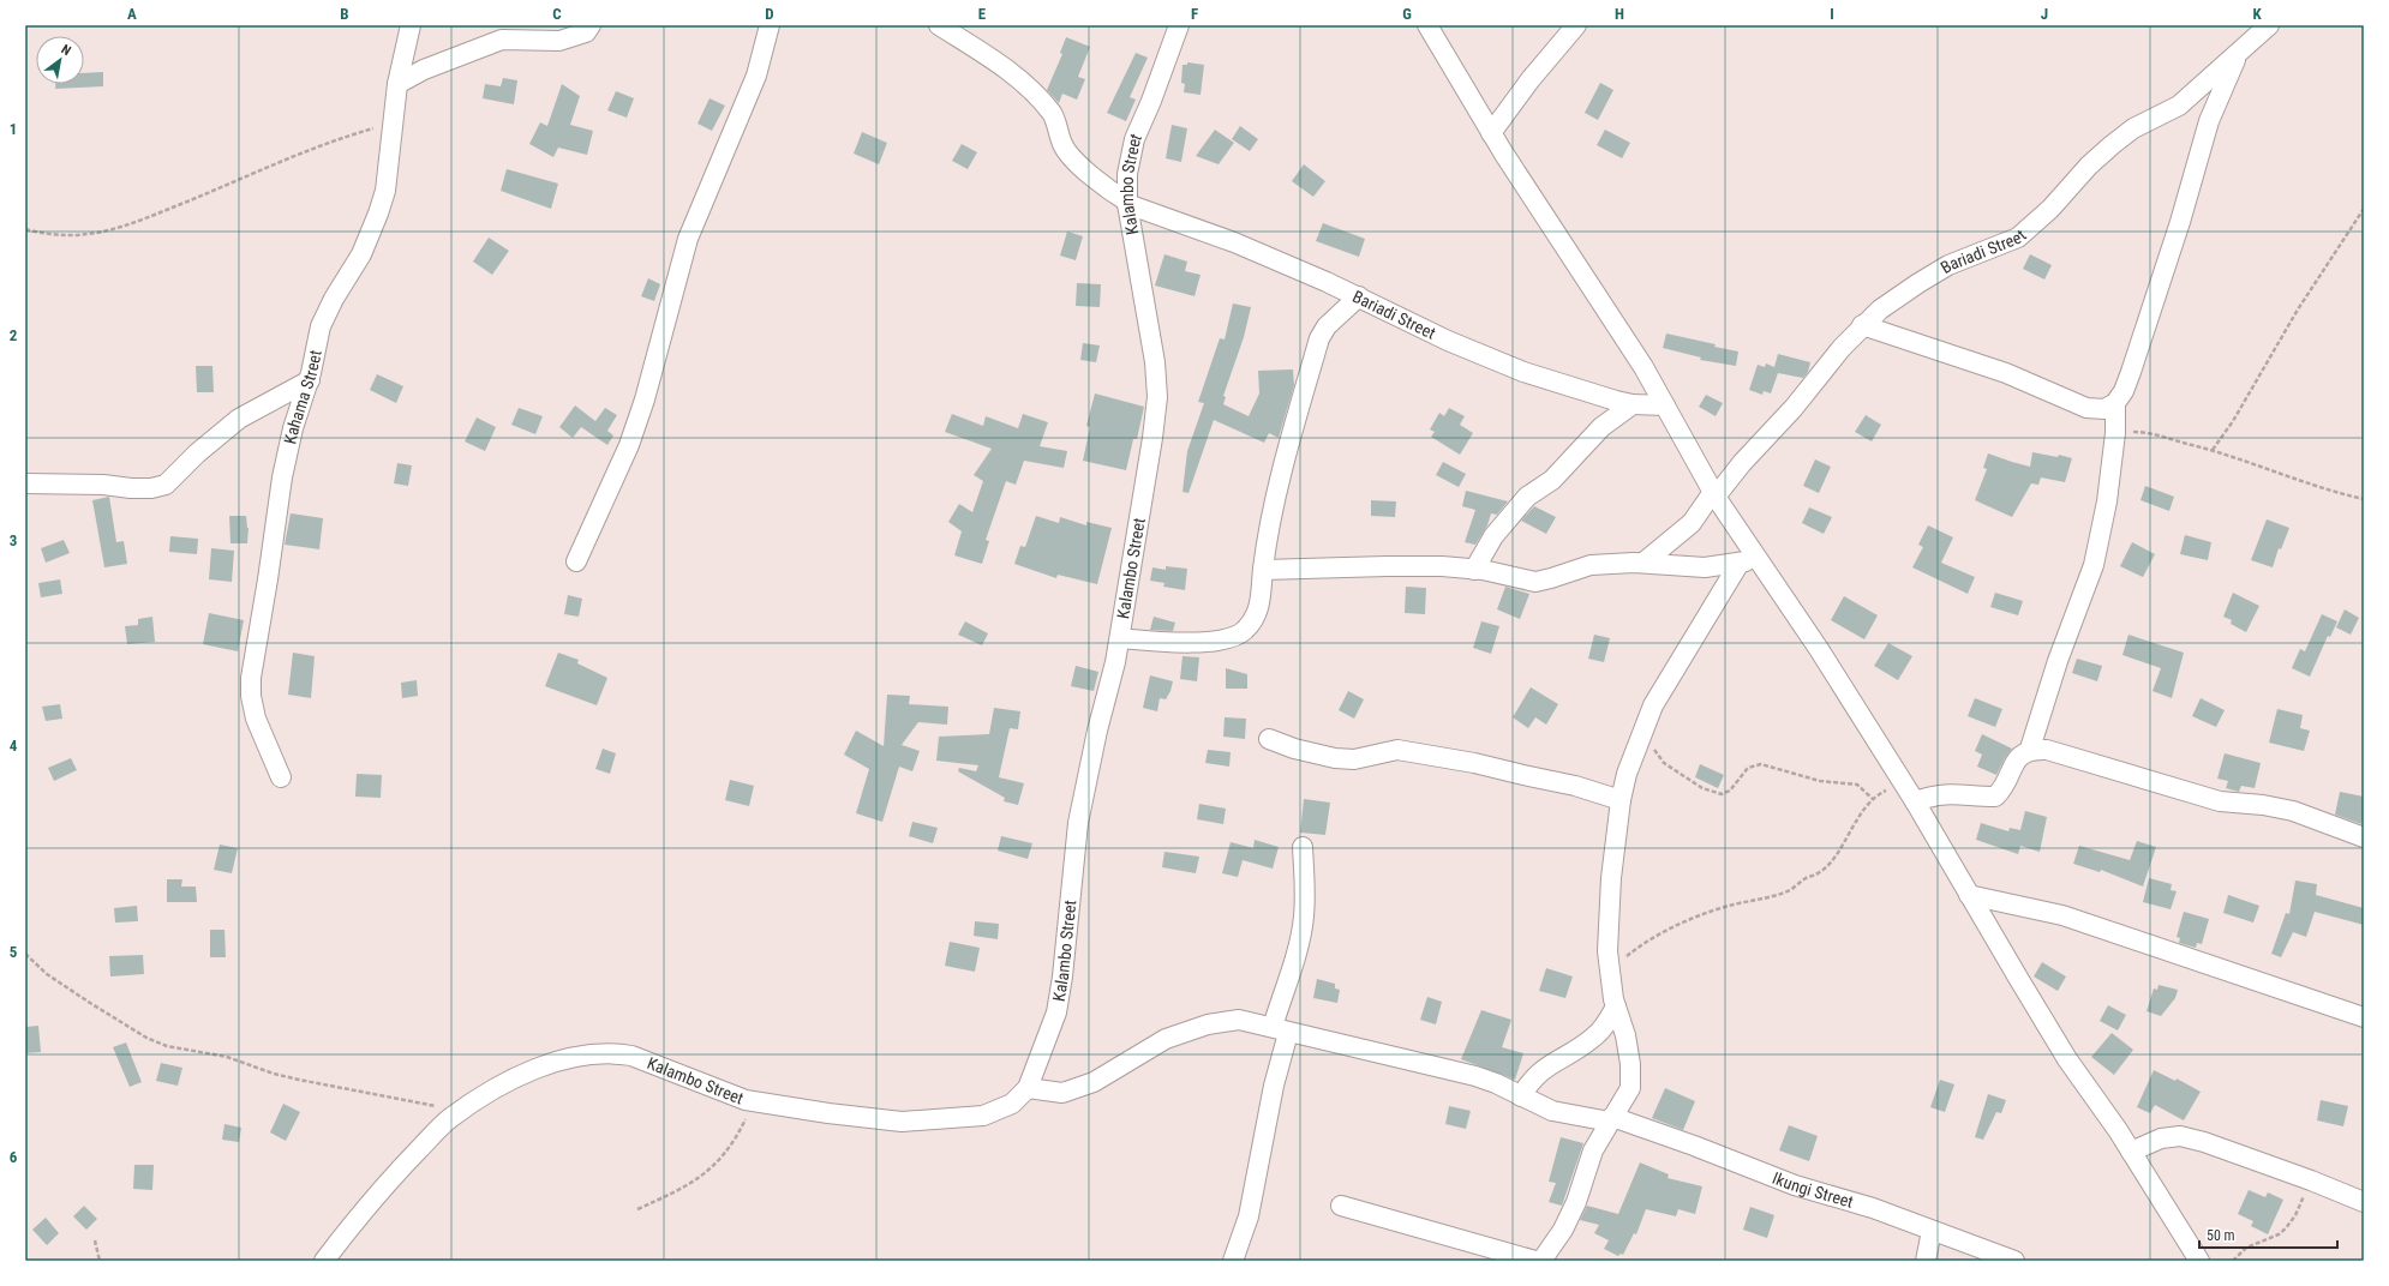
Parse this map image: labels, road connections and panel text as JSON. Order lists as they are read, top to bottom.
{
  "streets": {
    "street": [
      "Kalambo Street",
      "Bariadi Street",
      "Kahama Street",
      "Ikungi Street"
    ]
  },
  "crossings": [
    ["Kalambo Street", "Bariadi Street"],
    ["Kalambo Street", "Ikungi Street"]
  ],
  "scale_bar": "50 m",
  "north": "top right",
  "grid": {
    "columns": [
      "A",
      "B",
      "C",
      "D",
      "E",
      "F",
      "G",
      "H",
      "I",
      "J",
      "K"
    ],
    "rows": [
      "1",
      "2",
      "3",
      "4",
      "5",
      "6"
    ]
  }
}
